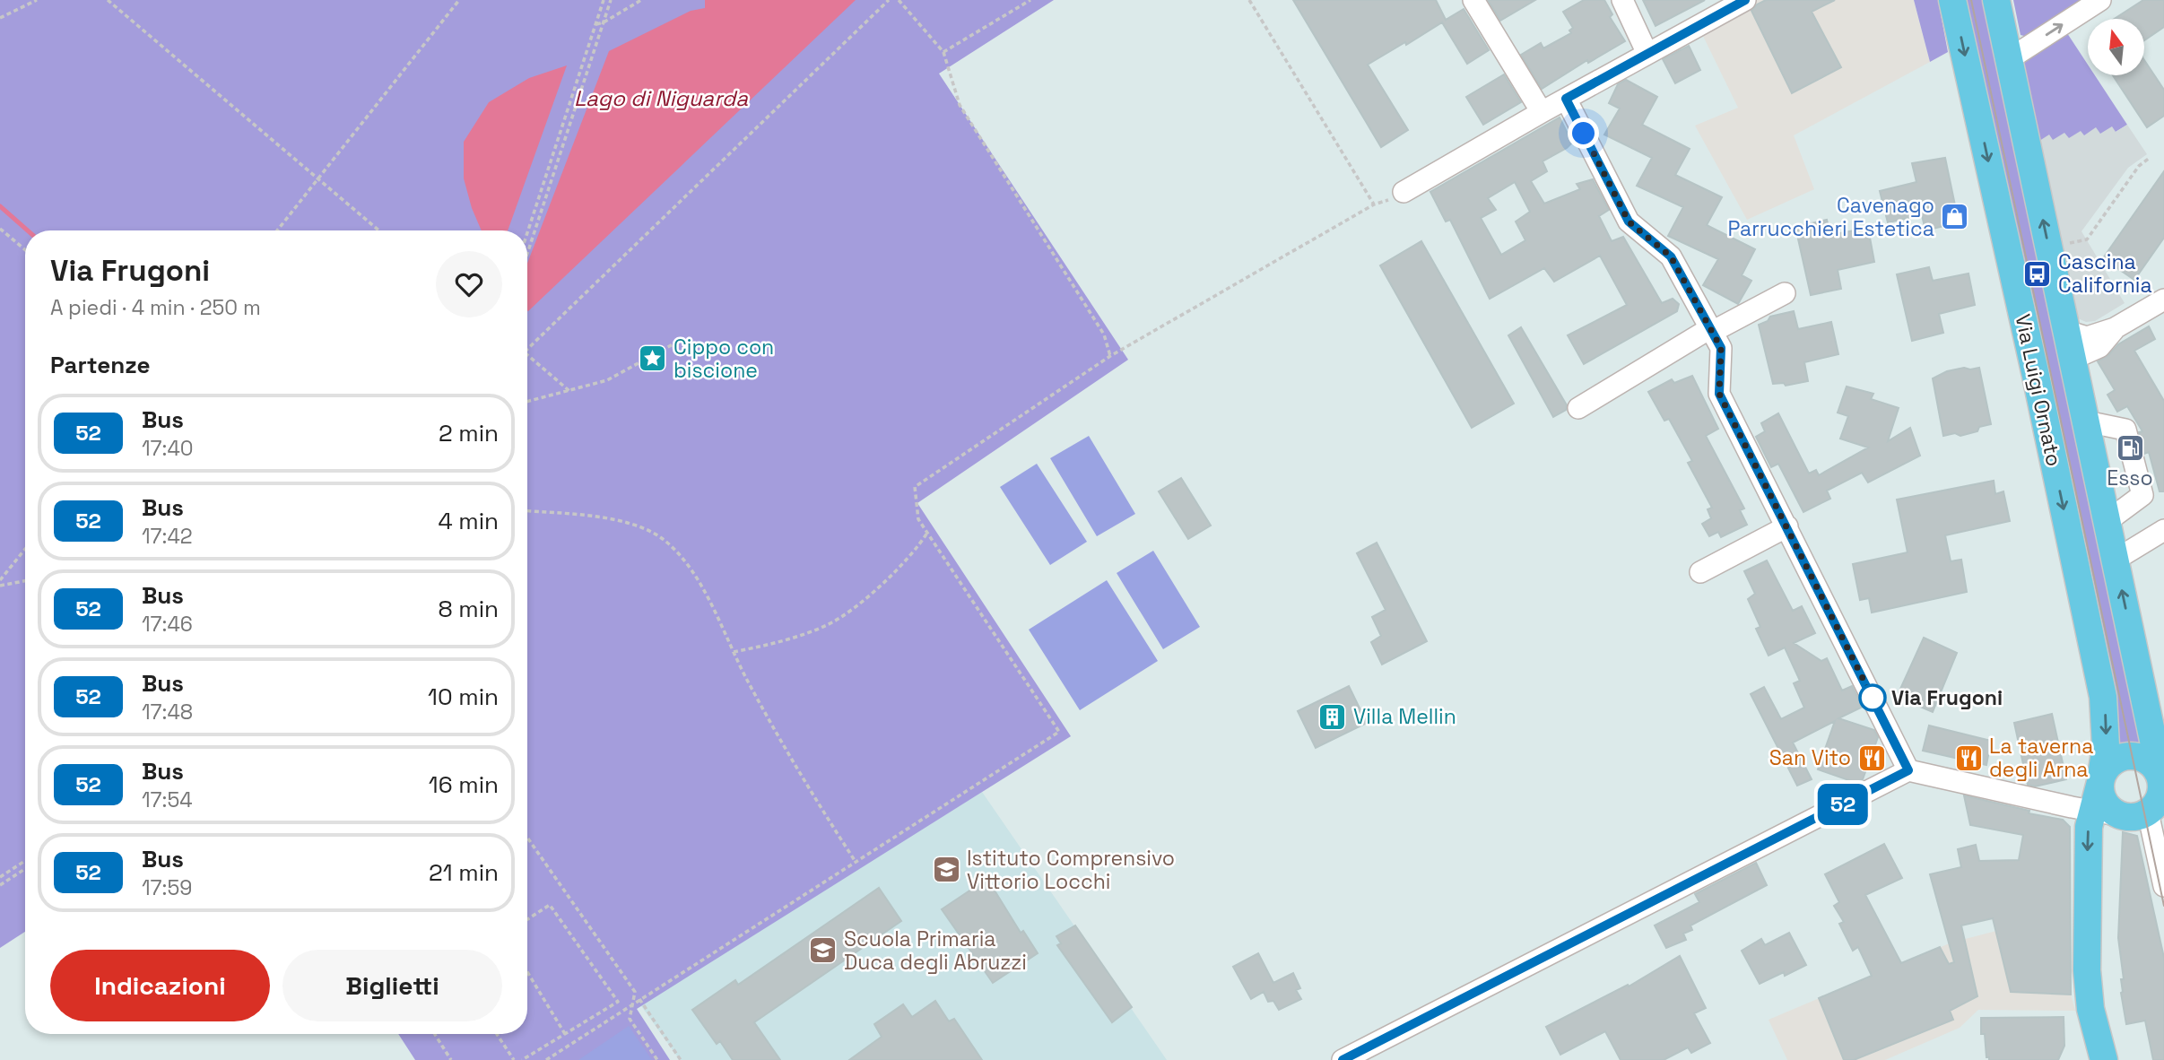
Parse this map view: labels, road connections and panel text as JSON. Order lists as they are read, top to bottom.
{
  "streets": {
    "main road": ["Via Luigi Ornato"]
  },
  "water": ["Lago di Niguarda"],
  "places": {
    "shop": ["Cavenago Parrucchieri Estetica"],
    "bus stop": ["Cascina California"],
    "place": ["Cippo con biscione"],
    "fuel station": ["Esso"],
    "other": ["Via Frugoni"],
    "building": ["Villa Mellin"],
    "restaurant": ["San Vito", "La taverna degli Arna"],
    "school or university": ["Istituto Comprensivo Vittorio Locchi", "Scuola Primaria Duca degli Abruzzi"]
  },
  "lines": ["bus line 52"],
  "north": "top",
  "page": {
    "on_map": "52",
    "heading": [
      ["Via Frugoni", "A piedi · 4 min · 250 m"],
      "Partenze"
    ],
    "list": [
      {
        "mark": "52",
        "name": "Bus",
        "note": "17:40",
        "value": "2 min"
      },
      {
        "mark": "52",
        "name": "Bus",
        "note": "17:42",
        "value": "4 min"
      },
      {
        "mark": "52",
        "name": "Bus",
        "note": "17:46",
        "value": "8 min"
      },
      {
        "mark": "52",
        "name": "Bus",
        "note": "17:48",
        "value": "10 min"
      },
      {
        "mark": "52",
        "name": "Bus",
        "note": "17:54",
        "value": "16 min"
      },
      {
        "mark": "52",
        "name": "Bus",
        "note": "17:59",
        "value": "21 min"
      }
    ],
    "buttons": ["Indicazioni", "Biglietti"]
  }
}
